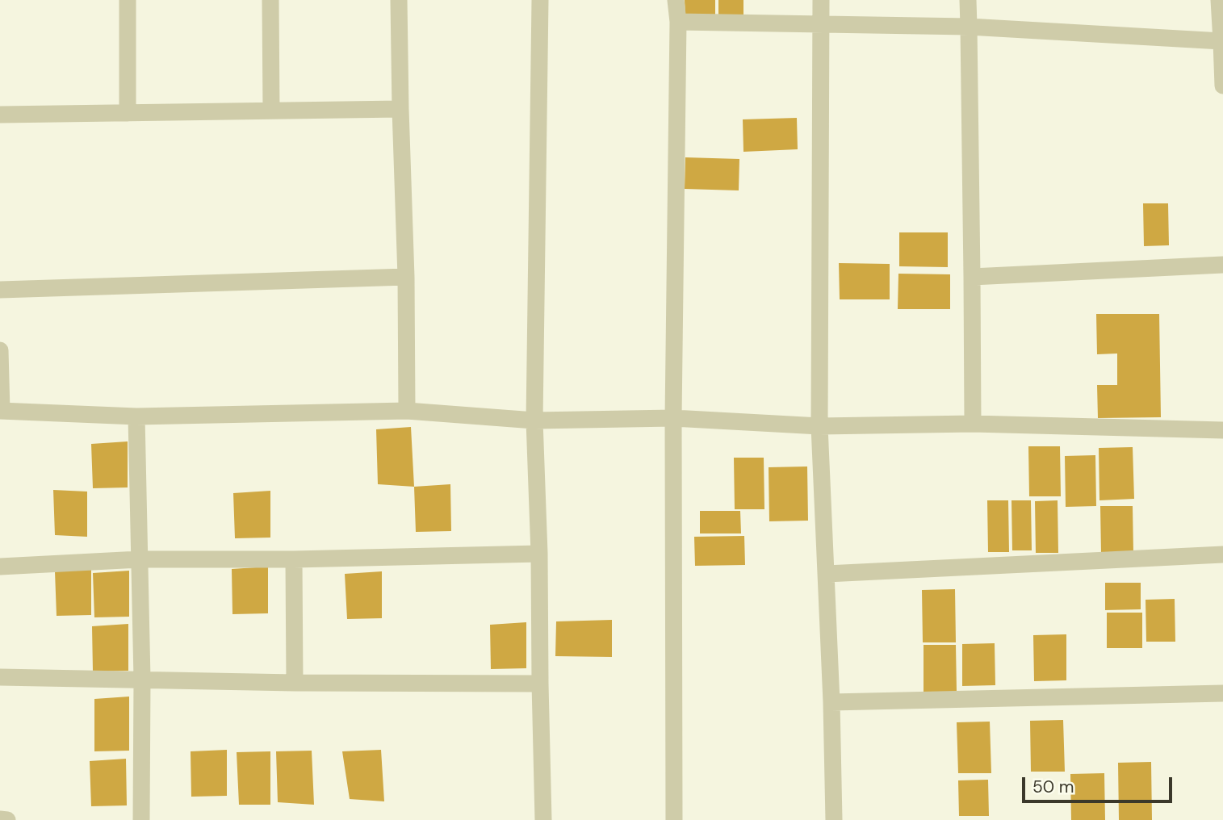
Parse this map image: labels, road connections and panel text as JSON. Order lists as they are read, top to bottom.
{
  "scale_bar": "50 m"
}
